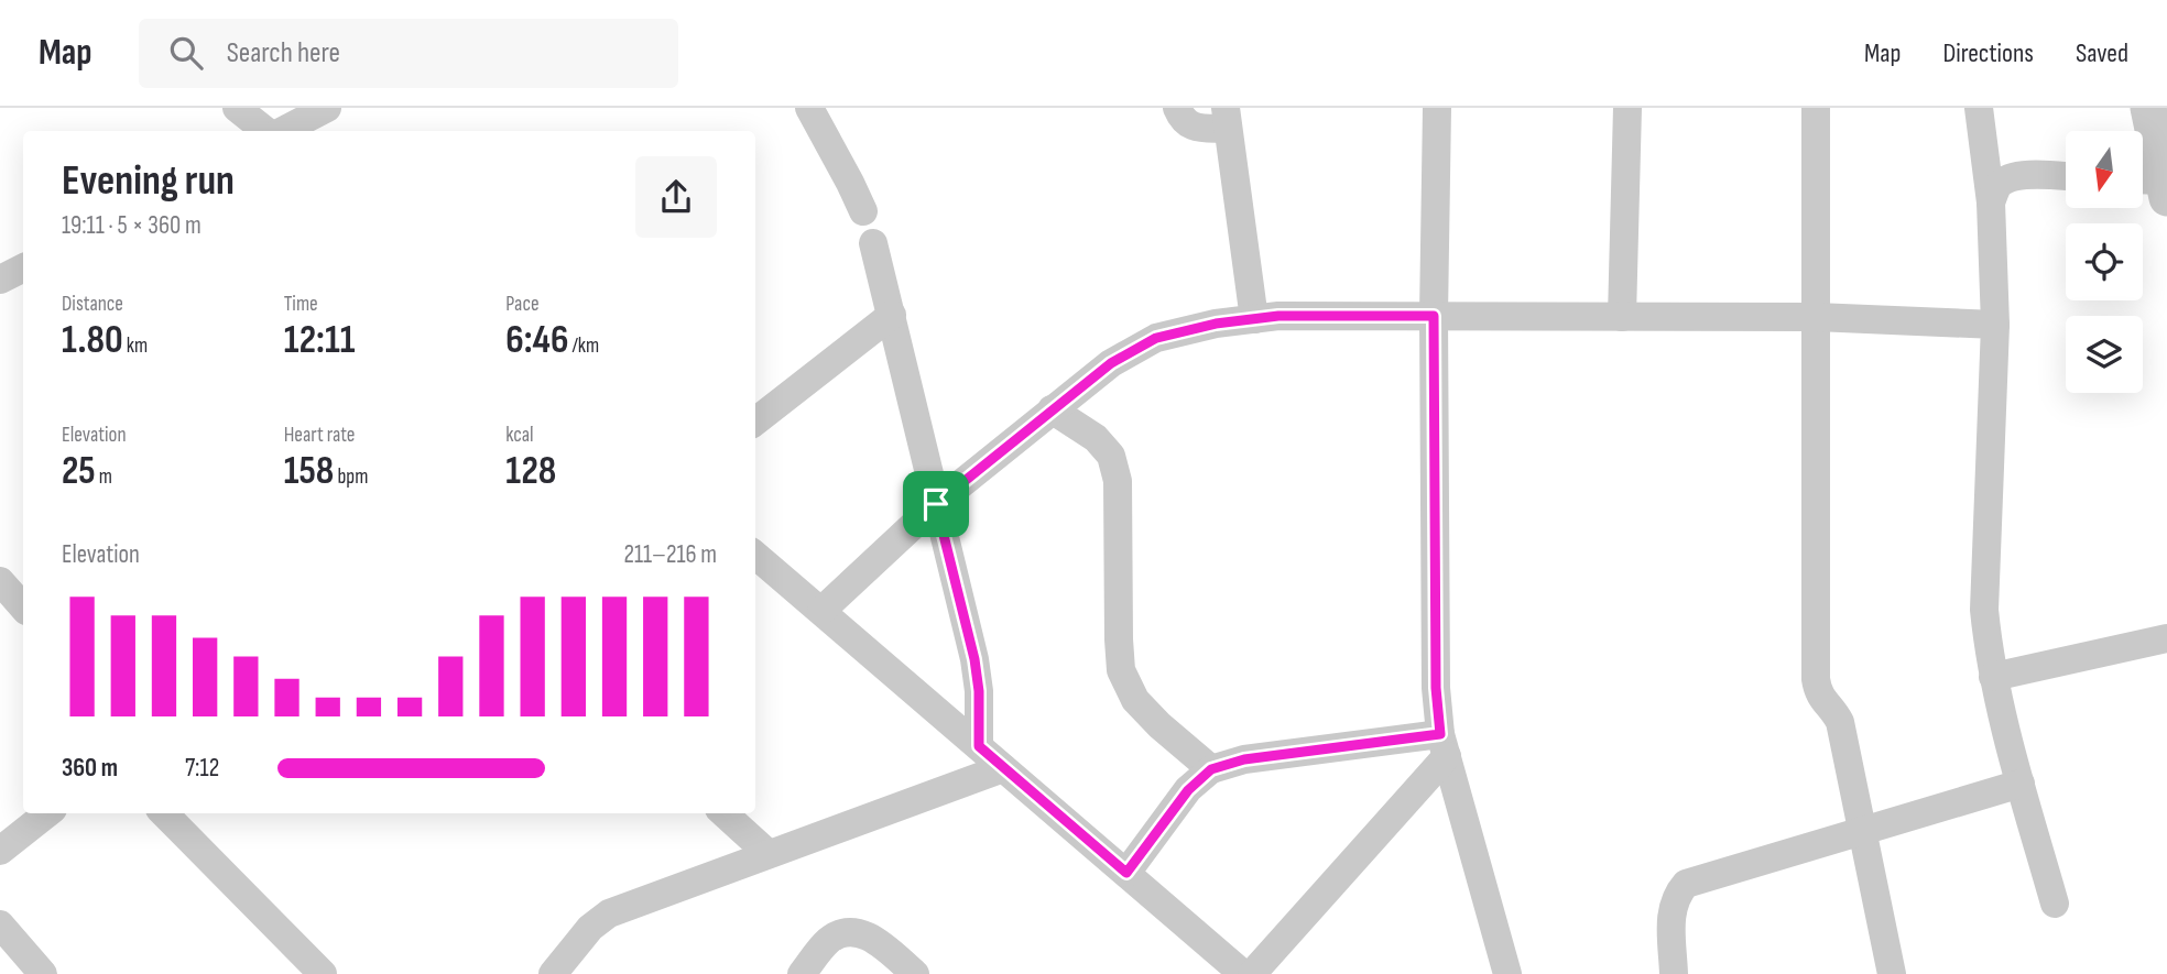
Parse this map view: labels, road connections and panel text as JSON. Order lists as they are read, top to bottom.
{
  "north": "bottom",
  "page": {
    "header": "Map",
    "search": "Search here",
    "nav": ["Map", "Directions", "Saved"],
    "heading": ["Evening run", "19:11 · 5 × 360 m"],
    "stats": [
      ["Distance", "1.80 km"],
      ["Time", "12:11"],
      ["Pace", "6:46 /km"],
      ["Elevation", "25 m"],
      ["Heart rate", "158 bpm"],
      ["kcal", "128"]
    ],
    "chart": ["Elevation", "211–216 m"],
    "list": [
      {
        "name": "360 m",
        "note": "7:12"
      }
    ]
  }
}
